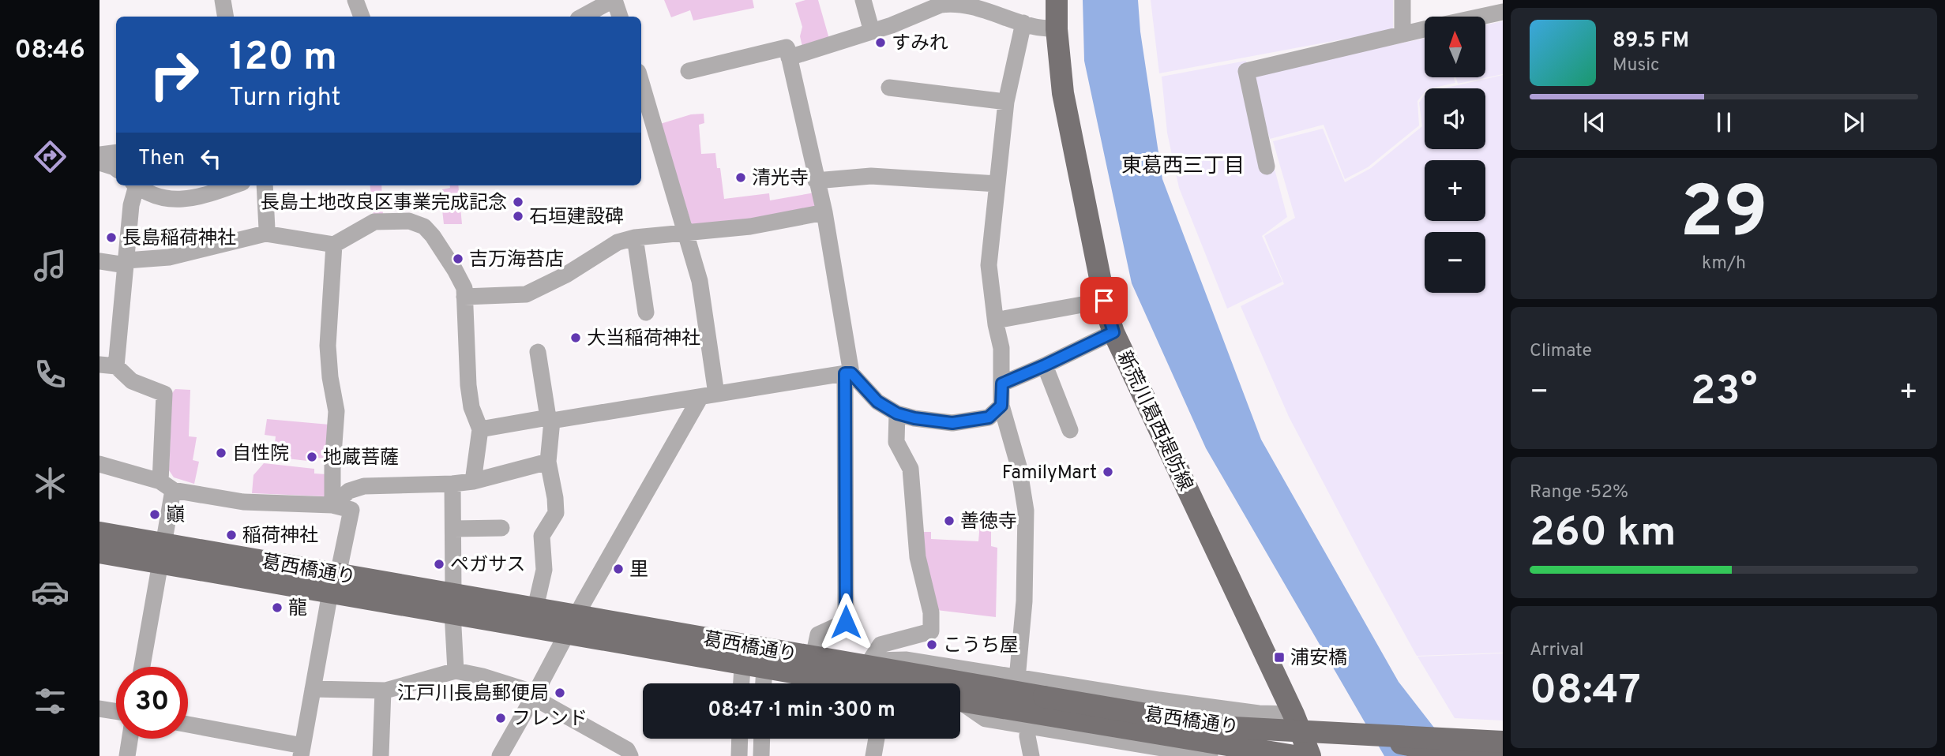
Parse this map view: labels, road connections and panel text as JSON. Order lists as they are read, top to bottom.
{
  "streets": {
    "main road": ["新荒川葛西堤防線", "葛西橋通り"]
  },
  "districts": ["東葛西三丁目"],
  "places": {
    "other": [
      "すみれ",
      "清光寺",
      "長島土地改良区事業完成記念",
      "石垣建設碑",
      "長島稲荷神社",
      "吉万海苔店",
      "大当稲荷神社",
      "自性院",
      "地蔵菩薩",
      "FamilyMart",
      "巓",
      "善徳寺",
      "稲荷神社",
      "ペガサス",
      "里",
      "龍",
      "こうち屋",
      "江戸川長島郵便局",
      "フレンド"
    ],
    "transit": ["浦安橋"]
  },
  "north": "top",
  "page": {
    "tabs": "08:46",
    "map_buttons": ["+", "−"],
    "turn": ["120 m", "Turn right"],
    "song": ["89.5 FM", "Music"],
    "then": "Then",
    "tile": [
      ["29", "km/h"],
      "Climate",
      ["Range · 52%", "260 km"],
      ["Arrival", "08:47"]
    ],
    "heat": ["−", "23°", "+"],
    "limit": "30",
    "trip": "08:47 · 1 min · 300 m"
  }
}
